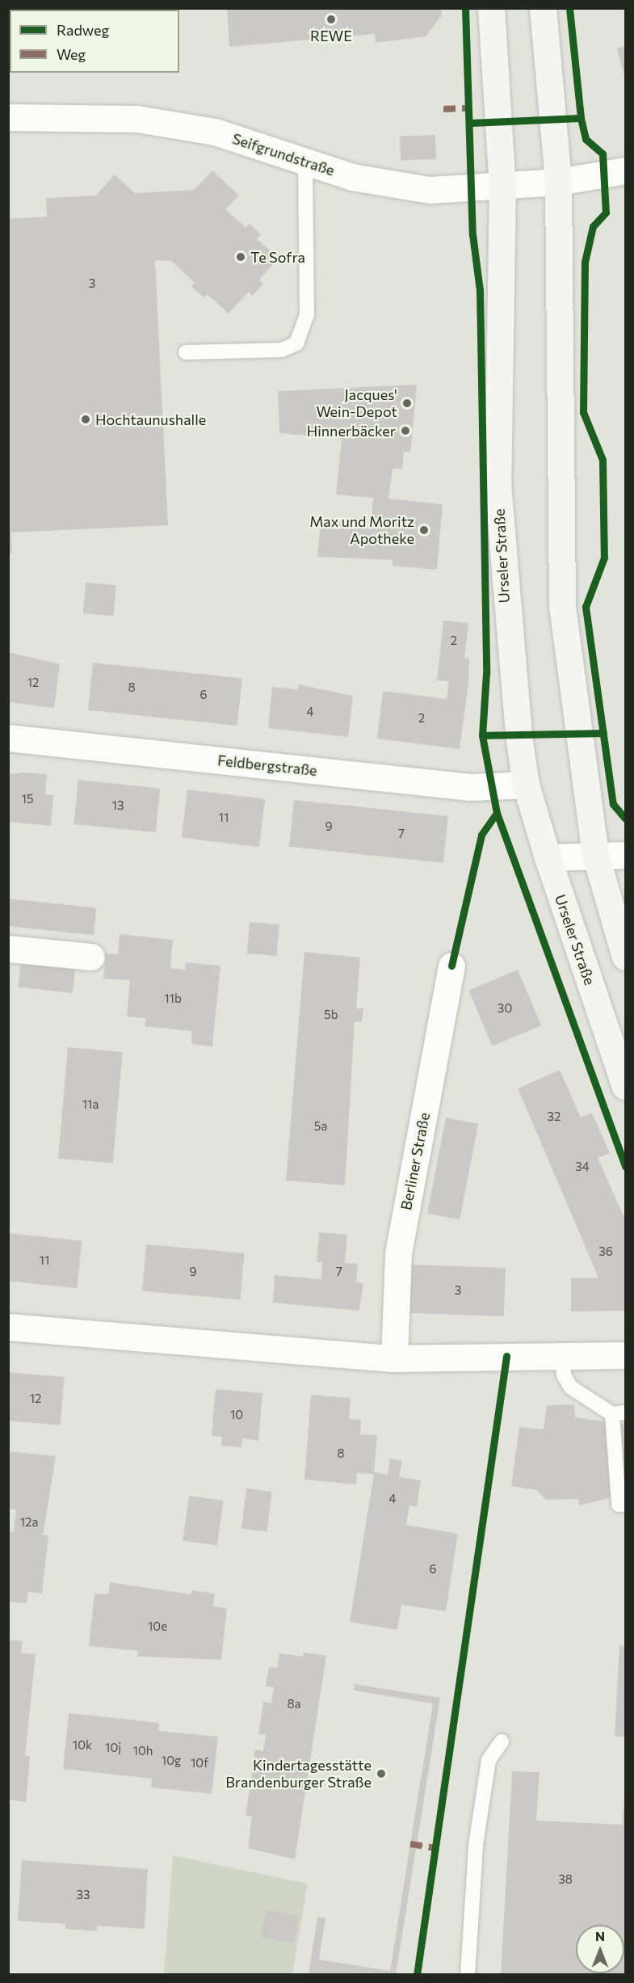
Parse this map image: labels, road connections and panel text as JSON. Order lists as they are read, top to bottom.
{
  "streets": {
    "street": [
      "Seifgrundstraße",
      "Urseler Straße",
      "Feldbergstraße",
      "Berliner Straße"
    ]
  },
  "crossings": [
    ["Seifgrundstraße", "Urseler Straße"],
    ["Urseler Straße", "Feldbergstraße"]
  ],
  "places": [
    "REWE",
    "Te Sofra",
    "Jacques' Wein-Depot",
    "Hochtaunushalle",
    "Hinnerbäcker",
    "Max und Moritz Apotheke",
    "Kindertagesstätte Brandenburger Straße"
  ],
  "house_numbers": [
    "3",
    "2",
    "12",
    "8",
    "6",
    "4",
    "2",
    "15",
    "13",
    "11",
    "9",
    "7",
    "11b",
    "30",
    "5b",
    "11a",
    "32",
    "5a",
    "34",
    "36",
    "11",
    "9",
    "7",
    "3",
    "12",
    "10",
    "8",
    "4",
    "12a",
    "6",
    "10e",
    "8a",
    "10k",
    "10j",
    "10h",
    "10g",
    "10f",
    "38",
    "33"
  ],
  "legend": ["Radweg", "Weg"],
  "north": "top"
}
